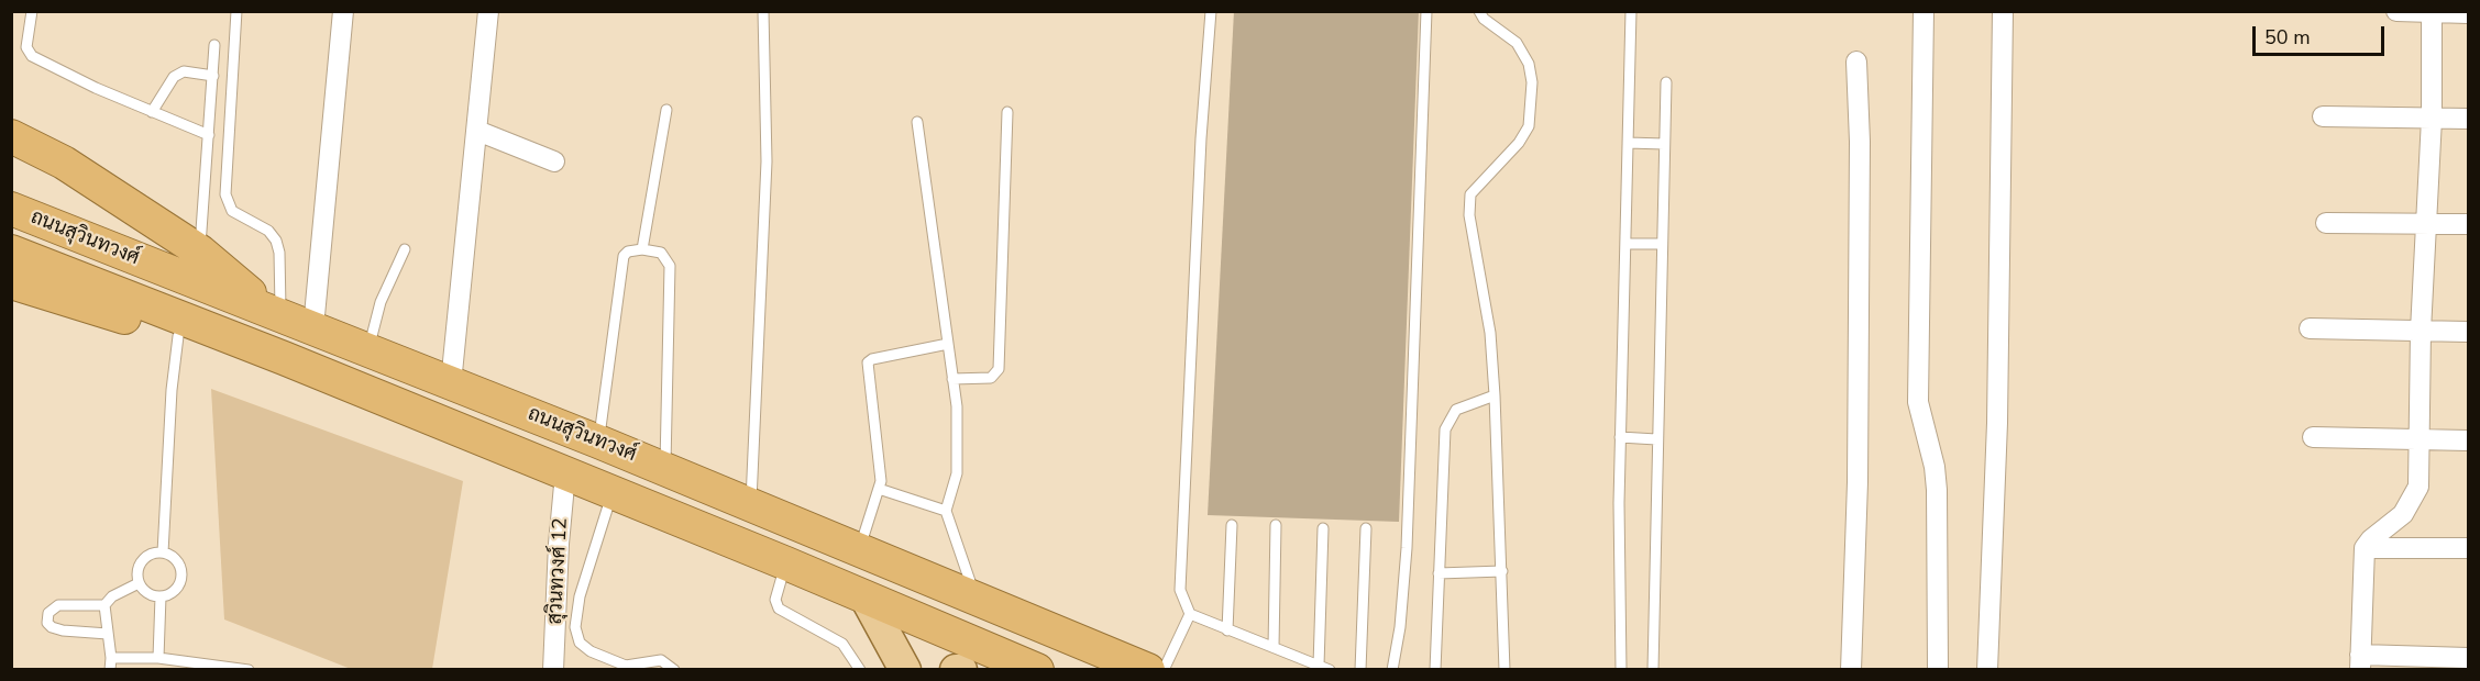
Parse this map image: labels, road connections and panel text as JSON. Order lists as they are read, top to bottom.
{
  "streets": {
    "highway": ["ถนนสุวินทวงศ์"],
    "street": ["สุวินทวงศ์ 12"]
  },
  "crossings": [
    ["ถนนสุวินทวงศ์", "สุวินทวงศ์ 12"]
  ],
  "scale_bar": "50 m"
}
